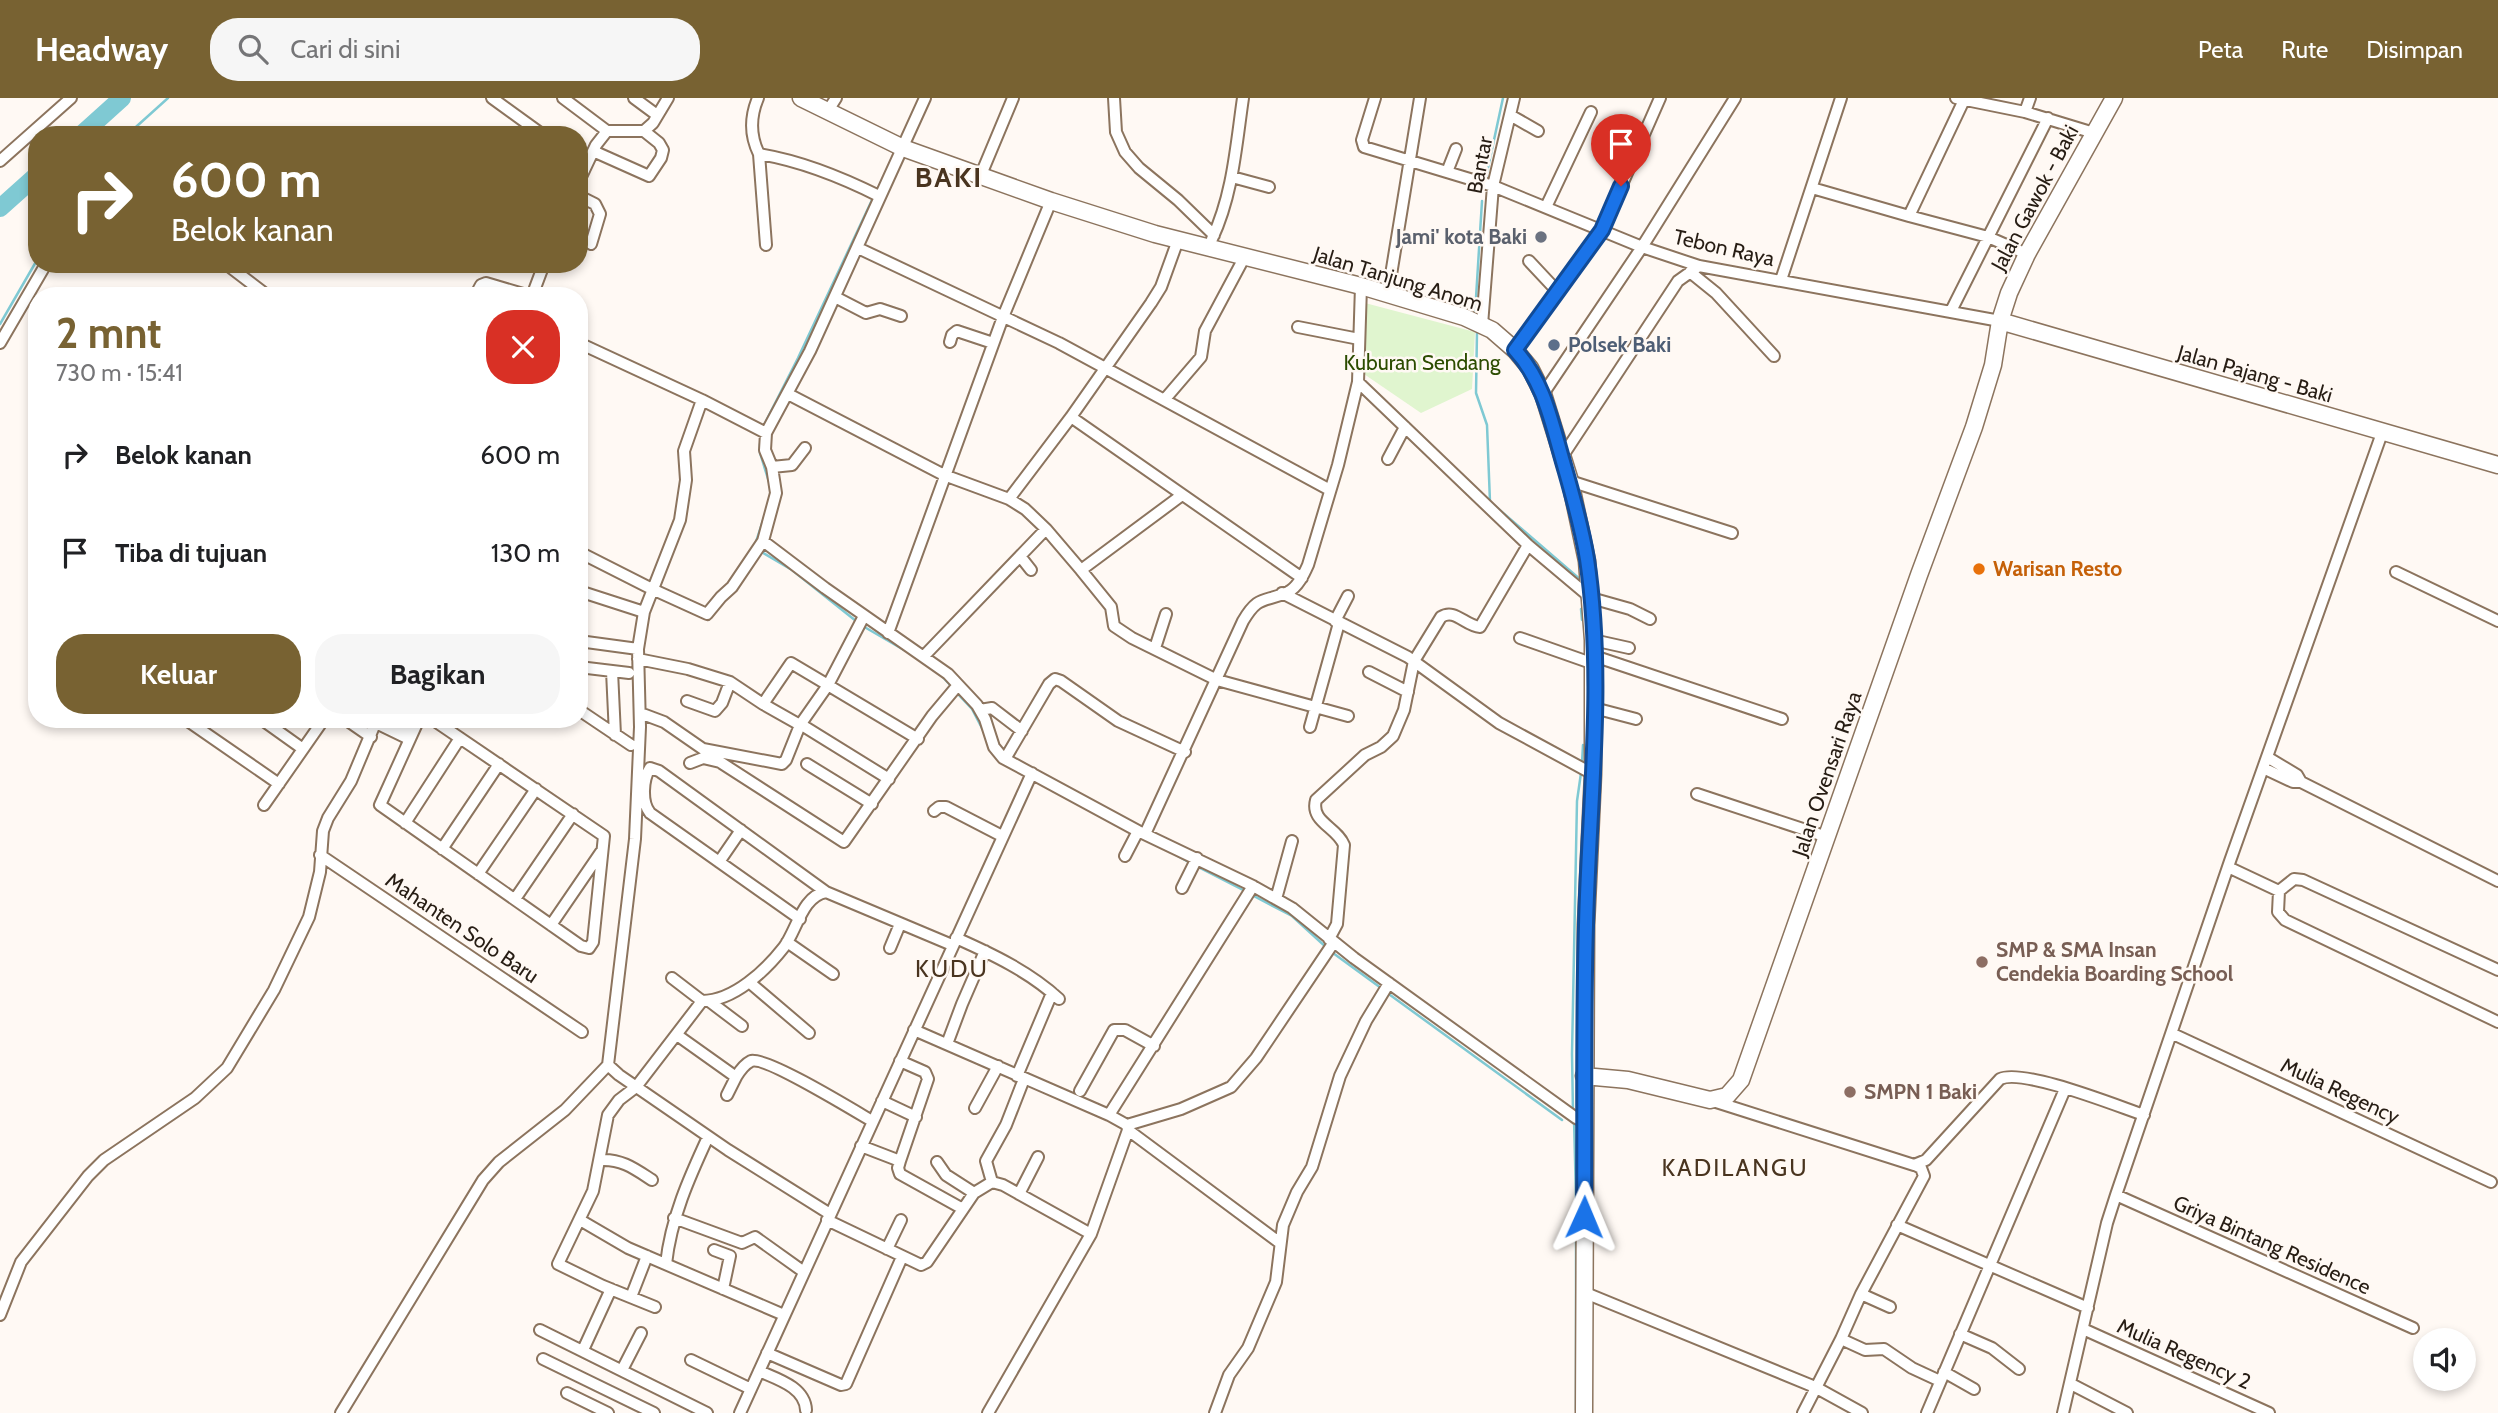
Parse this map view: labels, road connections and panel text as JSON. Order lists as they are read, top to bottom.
{
  "streets": {
    "main road": [
      "Jalan Gawok - Baki",
      "Jalan Tanjung Anom",
      "Jalan Pajang - Baki",
      "Jalan Ovensari Raya"
    ],
    "street": [
      "Bantar",
      "Tebon Raya",
      "Mahanten Solo Baru",
      "Mulia Regency",
      "Griya Bintang Residence",
      "Mulia Regency 2"
    ]
  },
  "crossings": [
    ["Bantar", "Tebon Raya"],
    ["Bantar", "Jalan Tanjung Anom"],
    ["Jalan Gawok - Baki", "Tebon Raya"],
    ["Jalan Gawok - Baki", "Jalan Pajang - Baki"],
    ["Jalan Gawok - Baki", "Jalan Ovensari Raya"],
    ["Tebon Raya", "Jalan Pajang - Baki"],
    ["Tebon Raya", "Jalan Ovensari Raya"],
    ["Jalan Pajang - Baki", "Jalan Ovensari Raya"]
  ],
  "districts": ["BAKI", "KUDU", "KADILANGU"],
  "parks": ["Kuburan Sendang"],
  "places": [
    "Jami' kota Baki",
    "Polsek Baki",
    "Warisan Resto",
    "SMP & SMA Insan Cendekia Boarding School",
    "SMPN 1 Baki"
  ],
  "page": {
    "header": "Headway",
    "search": "Cari di sini",
    "nav": ["Peta", "Rute", "Disimpan"],
    "turn": ["600 m", "Belok kanan"],
    "heading": ["2 mnt", "730 m · 15:41"],
    "list": [
      {
        "name": "Belok kanan",
        "value": "600 m"
      },
      {
        "name": "Tiba di tujuan",
        "value": "130 m"
      }
    ],
    "buttons": ["Keluar", "Bagikan"]
  }
}
